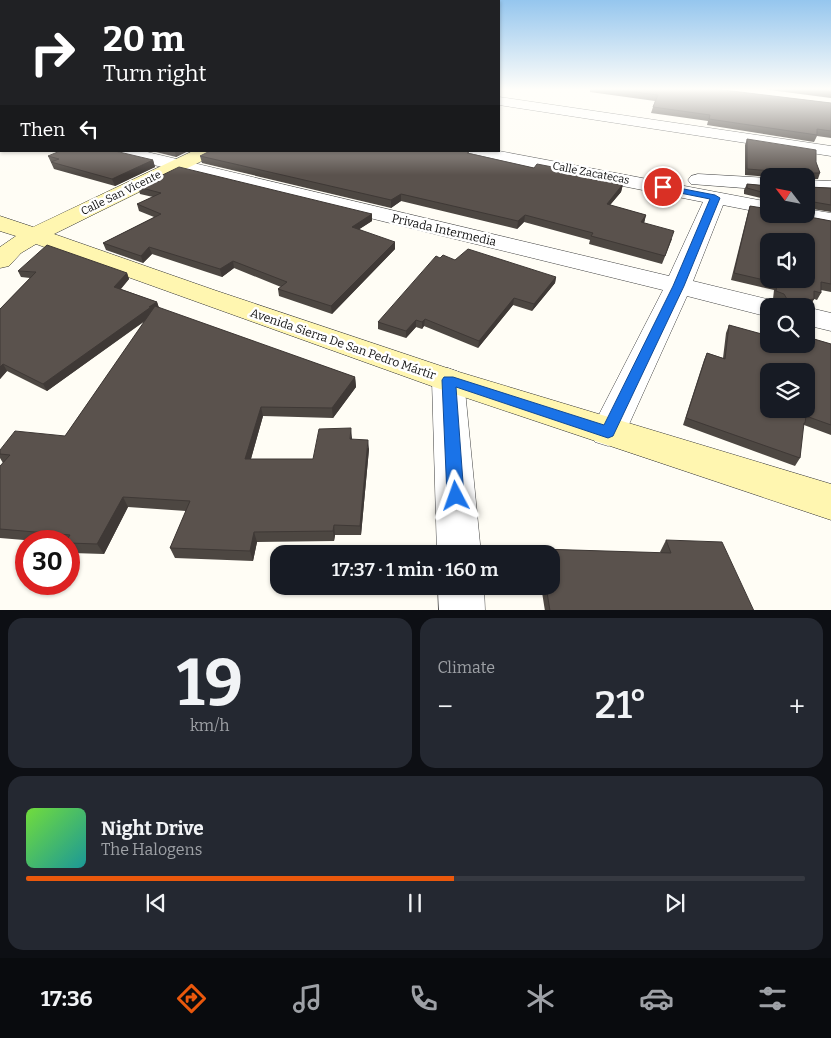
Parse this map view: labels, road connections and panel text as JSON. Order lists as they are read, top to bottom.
{
  "streets": {
    "street": [
      "Calle Zacatecas",
      "Calle San Vicente",
      "Privada Intermedia",
      "Avenida Sierra De San Pedro Mártir"
    ]
  },
  "crossings": [
    ["Calle San Vicente", "Privada Intermedia"],
    ["Calle San Vicente", "Avenida Sierra De San Pedro Mártir"]
  ],
  "north": "top left",
  "page": {
    "turn": ["20 m", "Turn right"],
    "then": "Then",
    "limit": "30",
    "trip": "17:37 · 1 min · 160 m",
    "tile": [
      ["19", "km/h"],
      "Climate"
    ],
    "heat": ["−", "21°", "+"],
    "song": ["Night Drive", "The Halogens"],
    "tabs": "17:36"
  }
}
